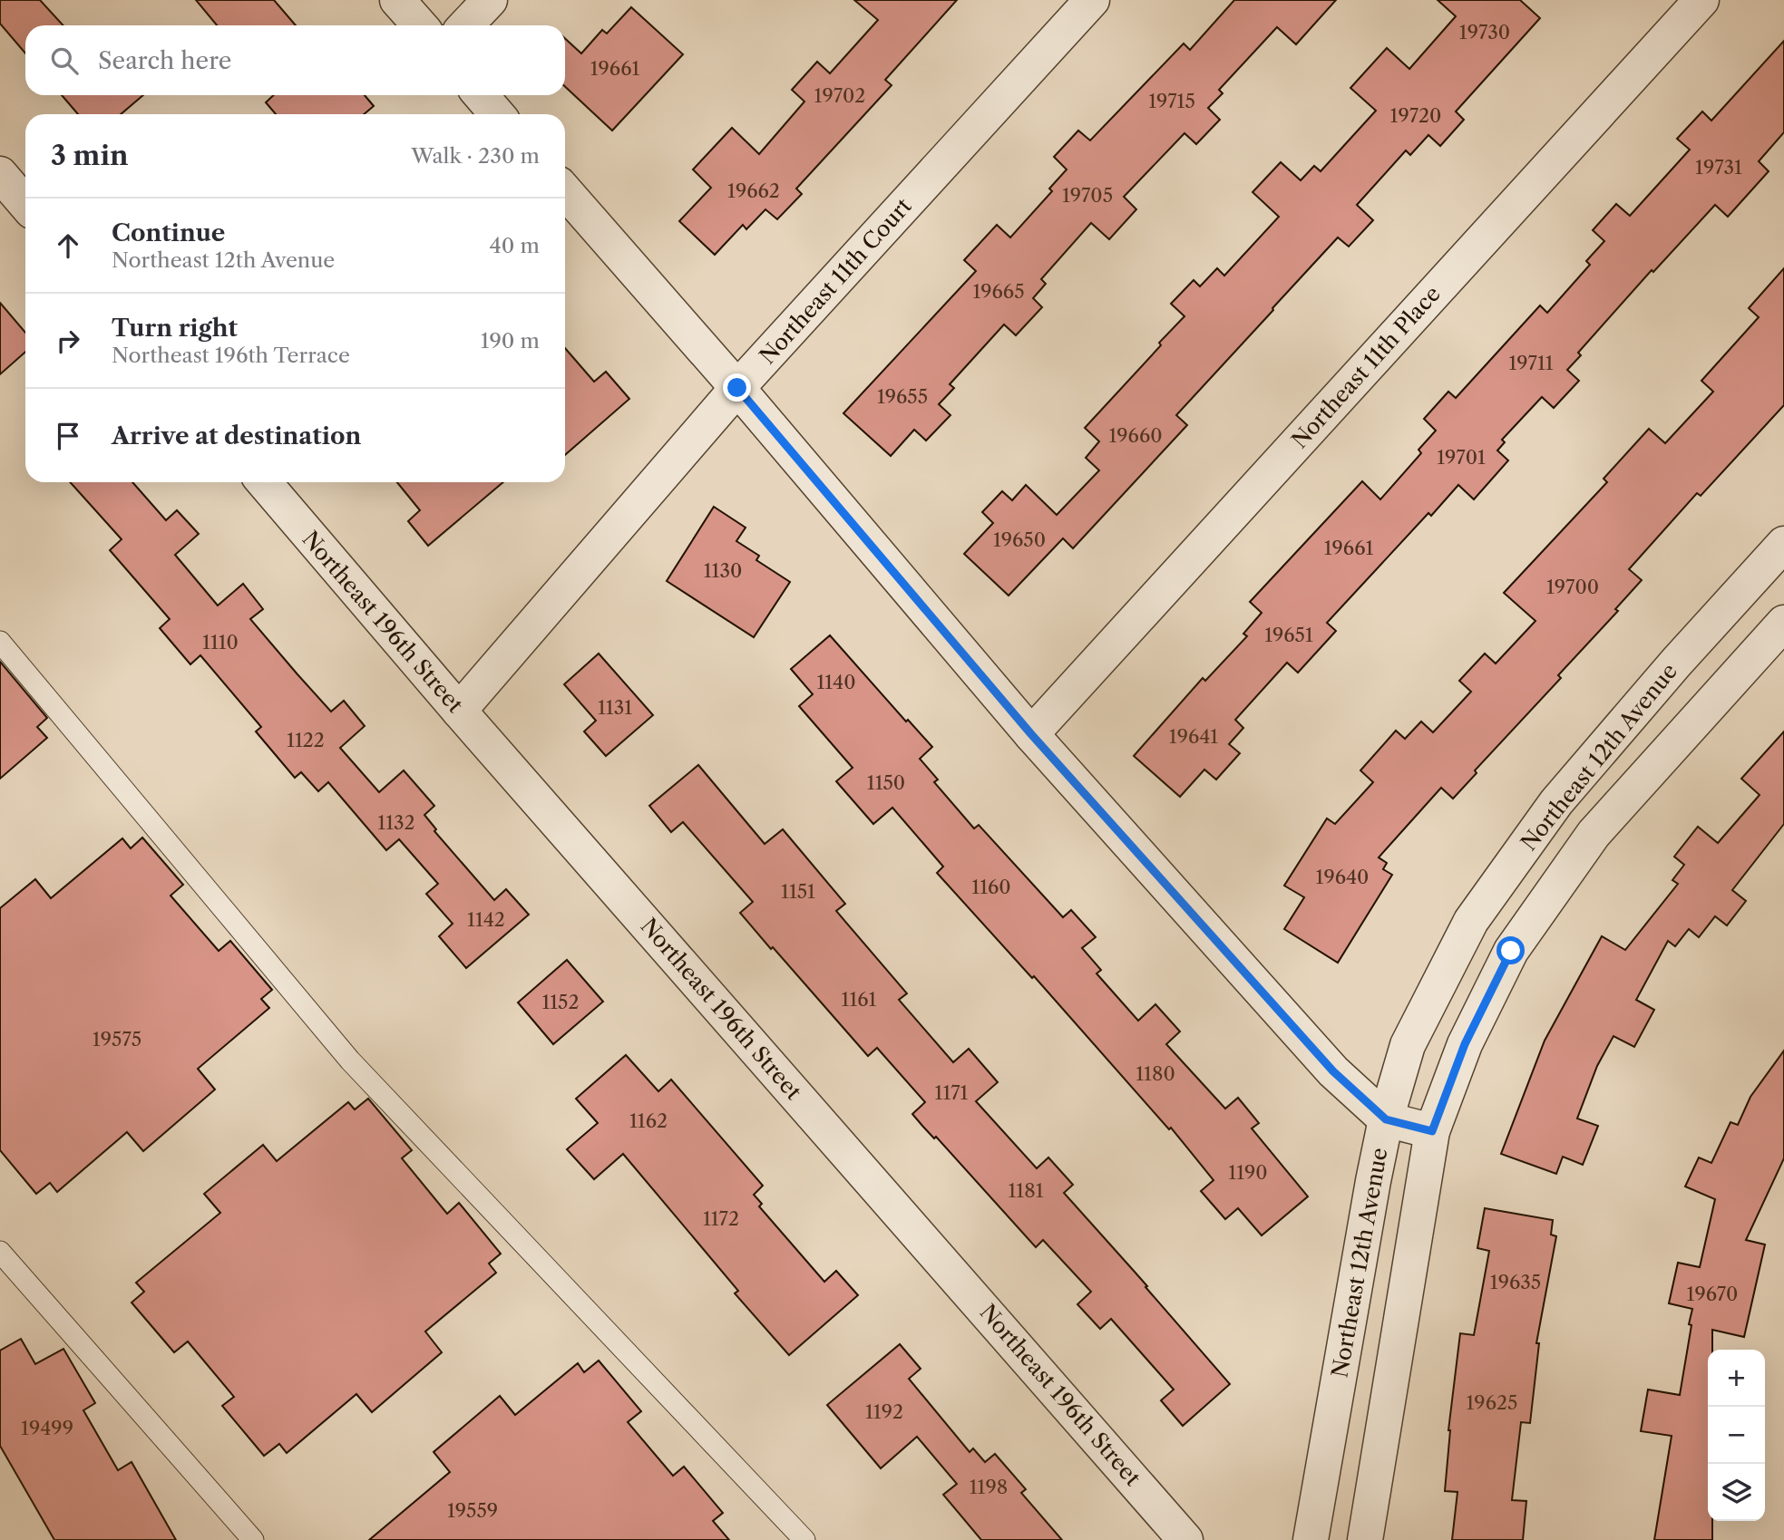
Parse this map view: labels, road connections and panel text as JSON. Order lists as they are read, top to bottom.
{
  "streets": {
    "street": [
      "Northeast 11th Court",
      "Northeast 11th Place",
      "Northeast 196th Street",
      "Northeast 12th Avenue"
    ]
  },
  "crossings": [
    ["Northeast 11th Court", "Northeast 196th Street"]
  ],
  "house_numbers": [
    "19730",
    "19661",
    "19702",
    "19715",
    "19720",
    "19731",
    "19662",
    "19705",
    "19665",
    "19711",
    "19655",
    "19660",
    "19701",
    "19650",
    "19661",
    "1130",
    "19700",
    "19651",
    "1110",
    "1140",
    "1131",
    "19641",
    "1122",
    "1150",
    "1132",
    "19640",
    "1160",
    "1151",
    "1142",
    "1161",
    "1152",
    "19575",
    "1180",
    "1171",
    "1162",
    "1190",
    "1181",
    "1172",
    "19635",
    "19670",
    "19625",
    "1192",
    "19499",
    "1198",
    "19559"
  ],
  "page": {
    "search": "Search here",
    "heading": ["3 min", "Walk · 230 m"],
    "list": [
      ["Continue", "Northeast 12th Avenue", "40 m"],
      ["Turn right", "Northeast 196th Terrace", "190 m"],
      "Arrive at destination"
    ],
    "map_buttons": ["+", "−"]
  }
}
